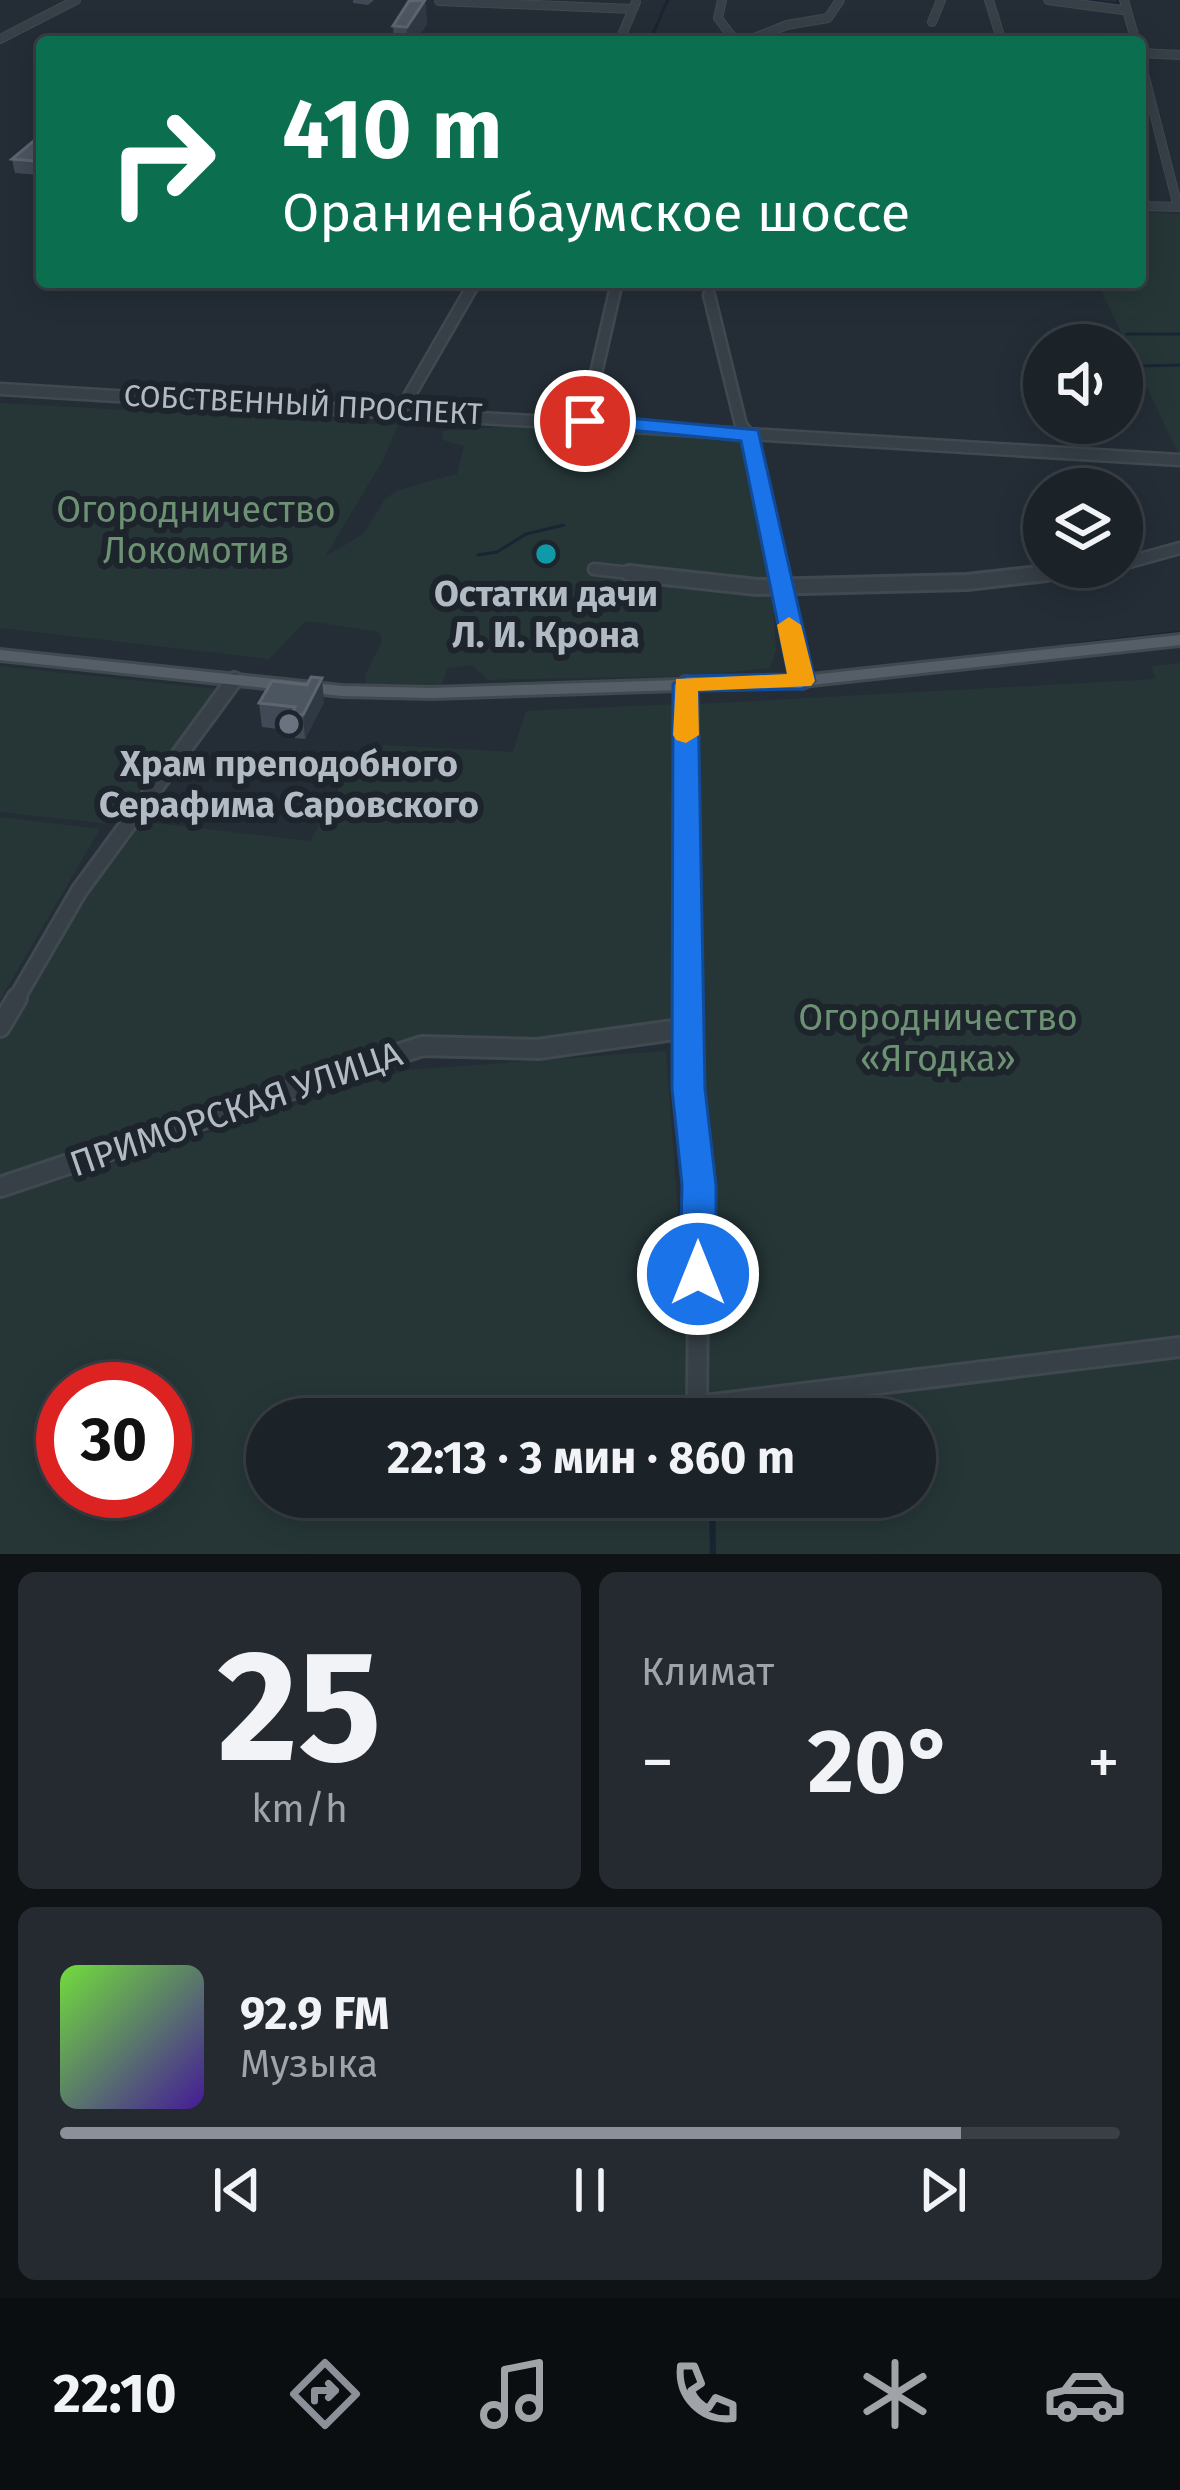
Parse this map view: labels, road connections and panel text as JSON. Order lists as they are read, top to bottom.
{
  "streets": {
    "street": ["СОБСТВЕННЫЙ ПРОСПЕКТ", "ПРИМОРСКАЯ УЛИЦА"]
  },
  "parks": ["Огородничество Локомотив", "Огородничество «Ягодка»"],
  "places": ["Остатки дачи Л. И. Крона", "Храм преподобного Серафима Саровского"],
  "page": {
    "turn": ["410 m", "Ораниенбаумское шоссе"],
    "limit": "30",
    "trip": "22:13 · 3 мин · 860 m",
    "tile": [
      ["25", "km/h"],
      "Климат"
    ],
    "heat": ["−", "20°", "+"],
    "song": ["92.9 FM", "Музыка"],
    "tabs": "22:10"
  }
}
